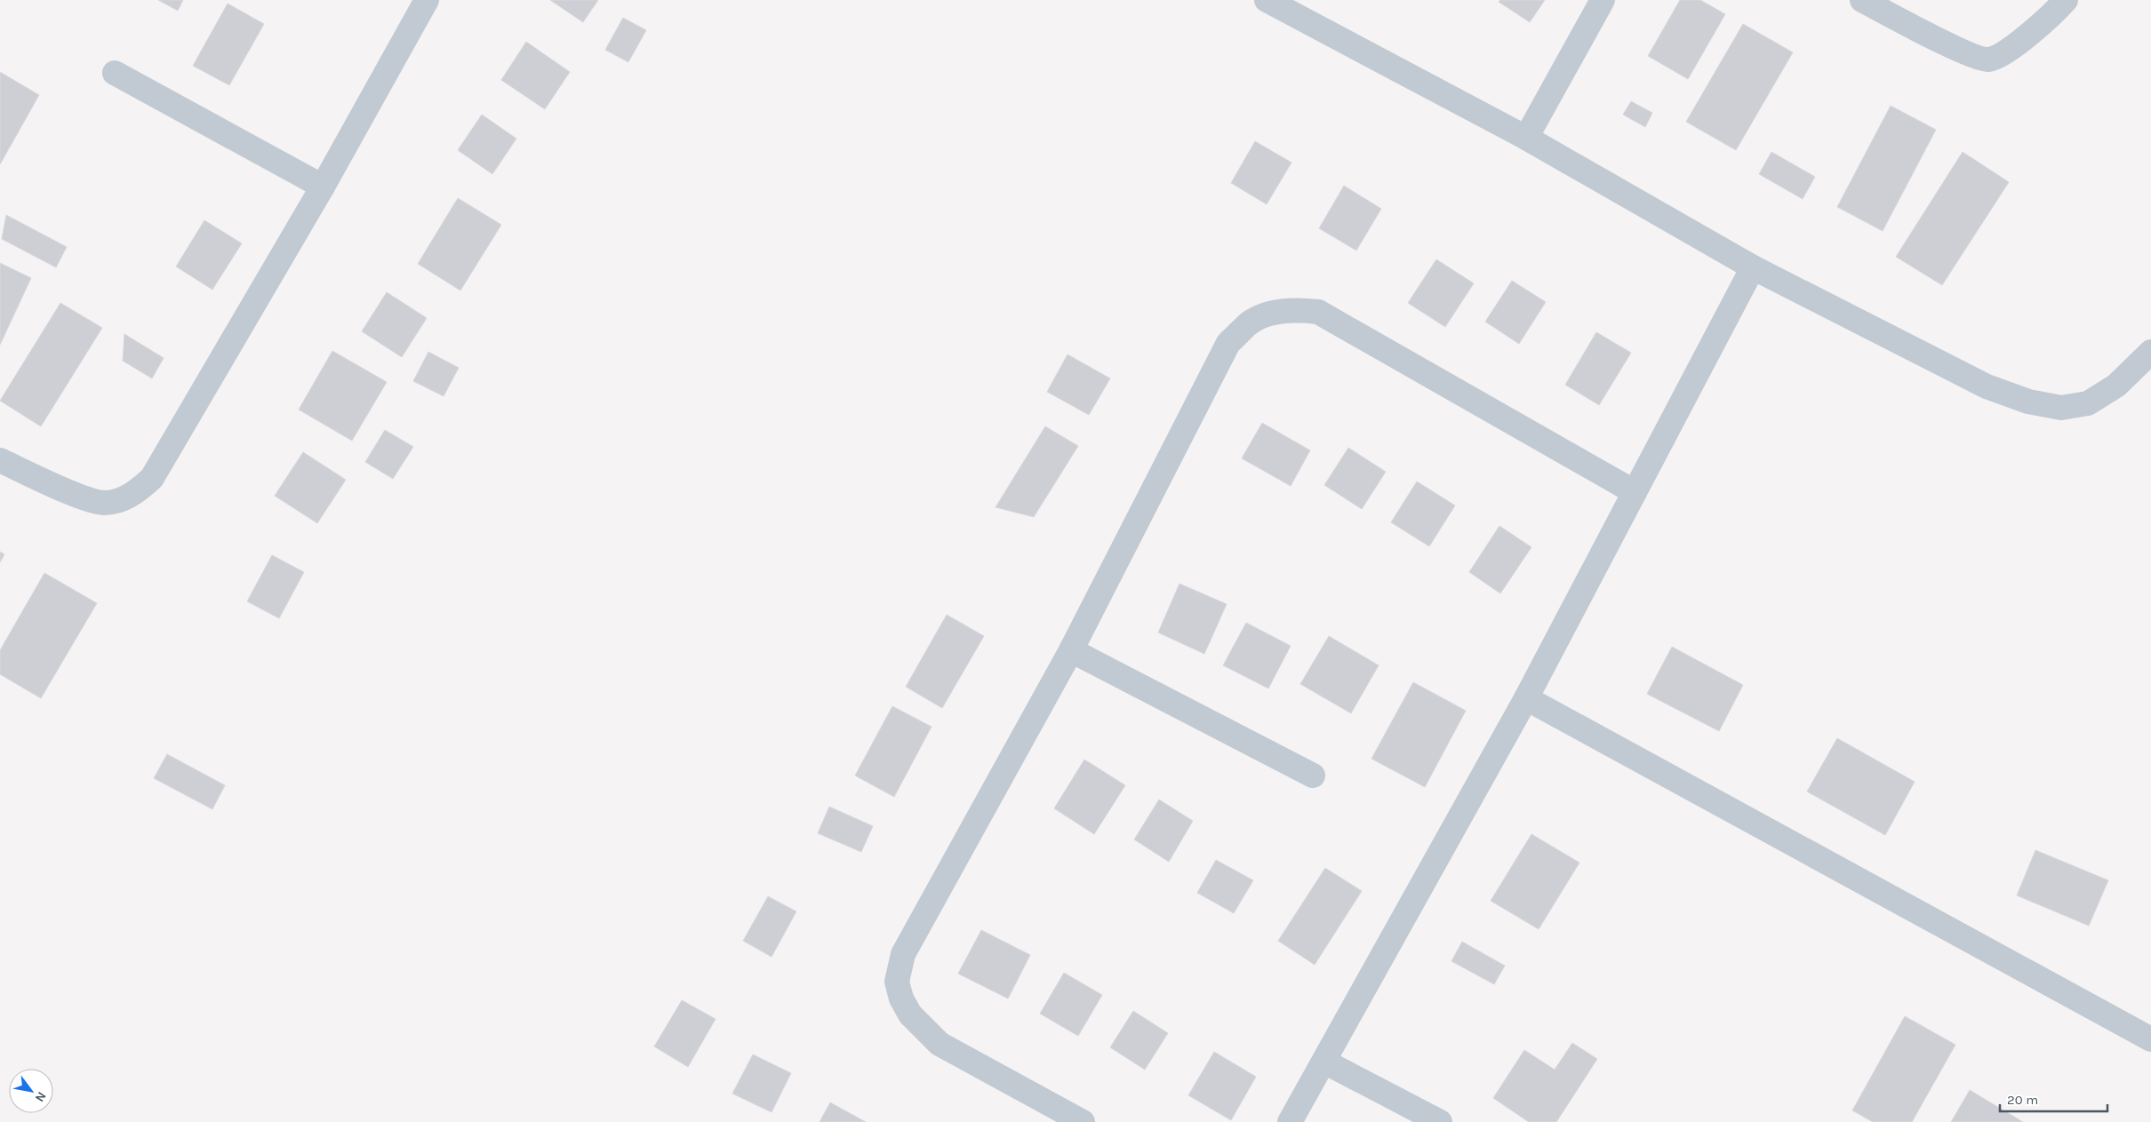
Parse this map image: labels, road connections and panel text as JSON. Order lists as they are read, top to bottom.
{
  "scale_bar": "20 m",
  "north": "bottom right"
}
